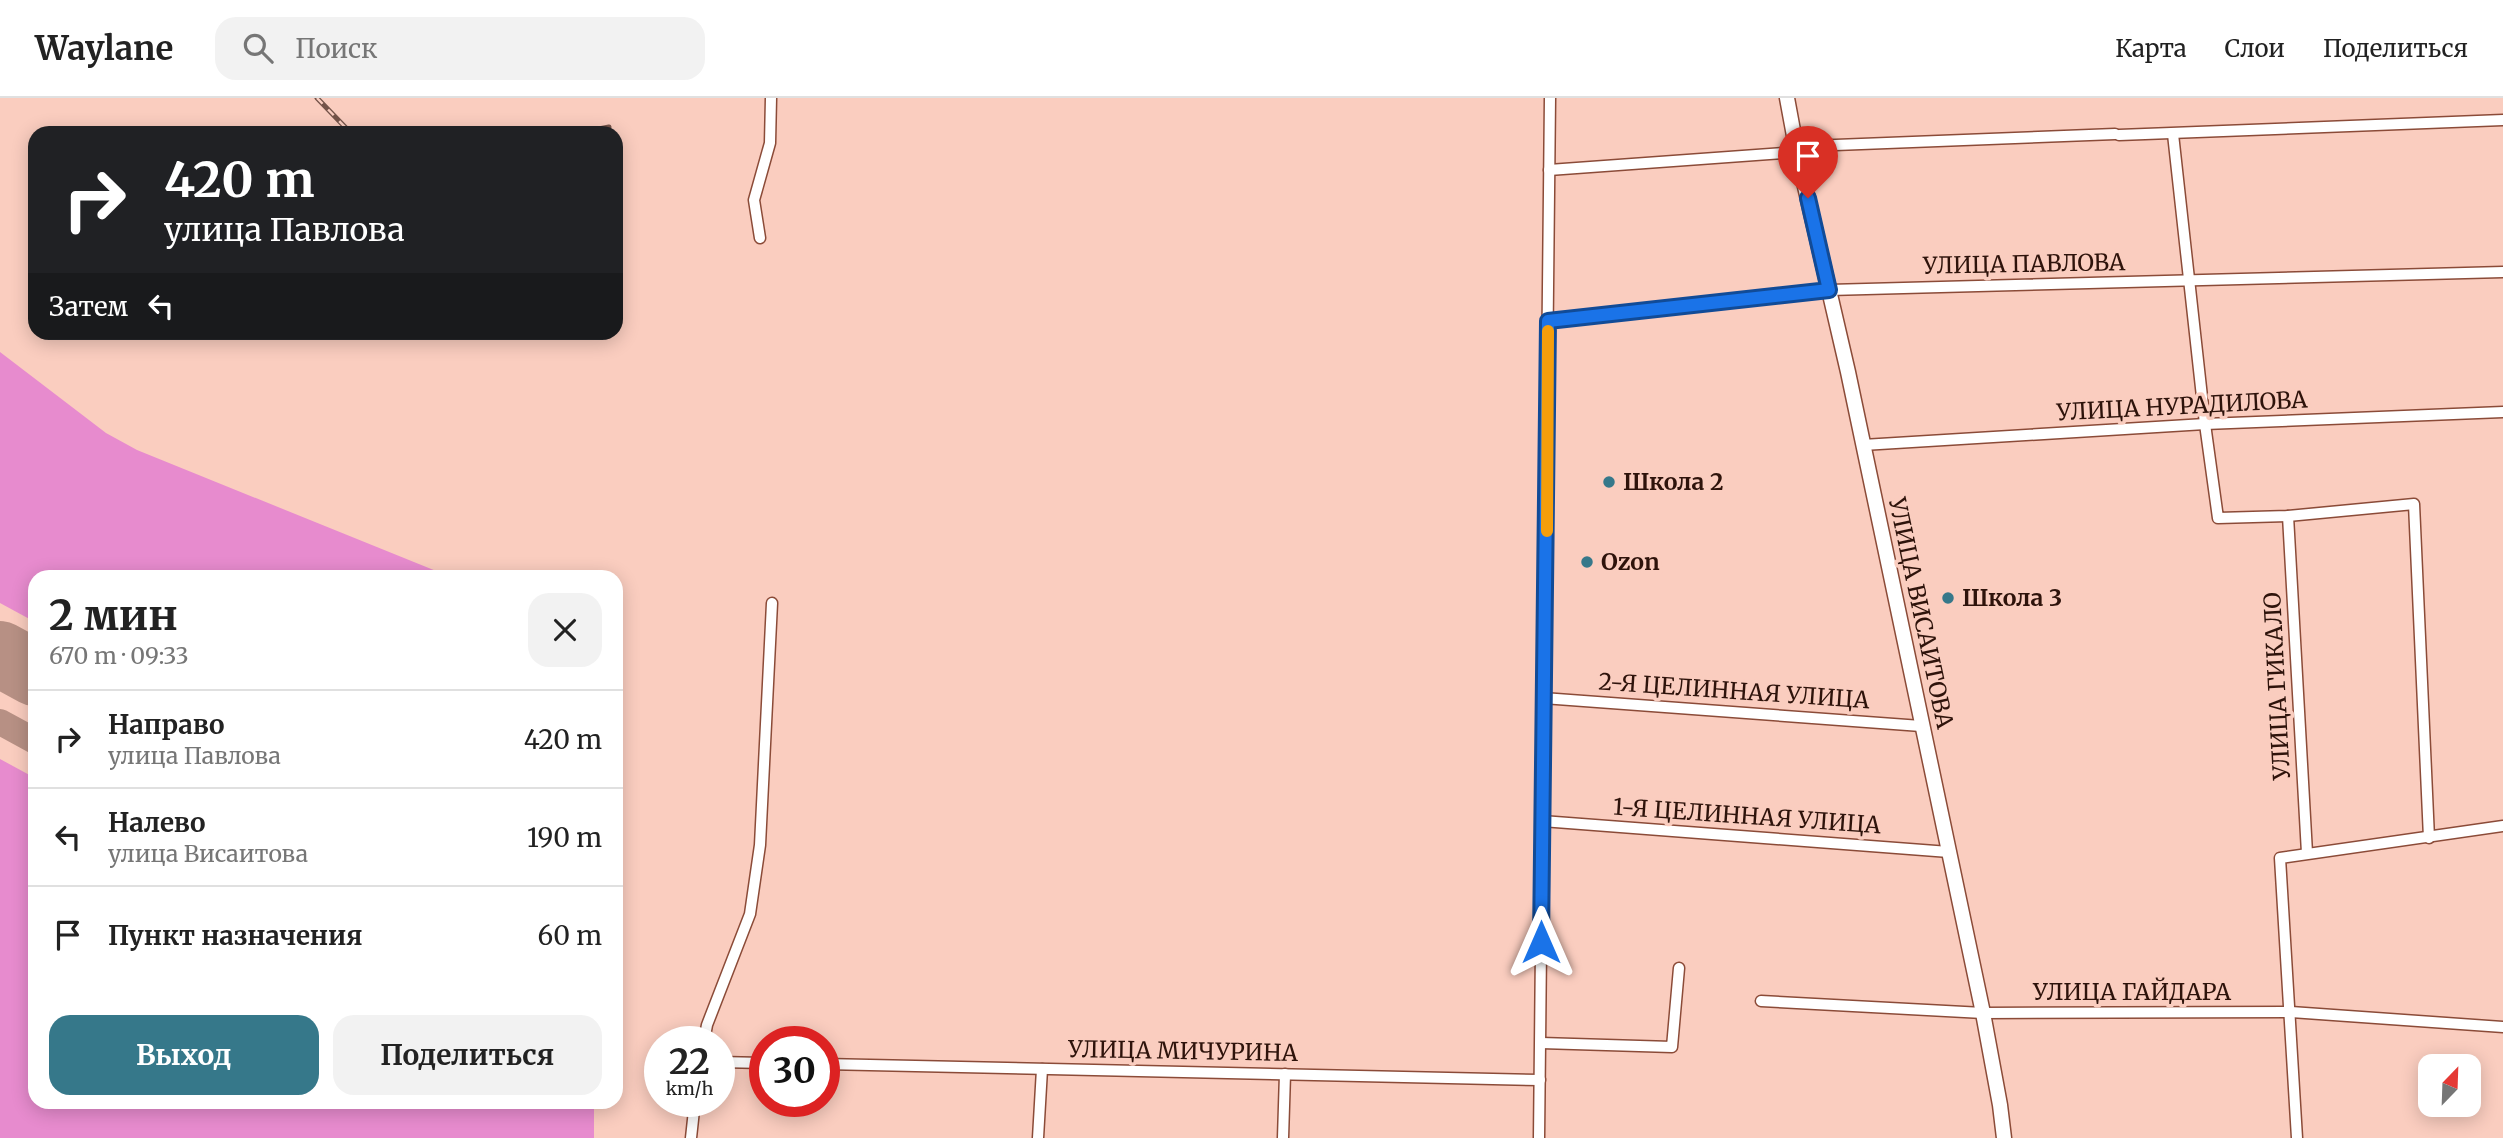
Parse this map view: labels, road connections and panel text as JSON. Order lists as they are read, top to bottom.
{
  "streets": {
    "street": [
      "УЛИЦА ПАВЛОВА",
      "УЛИЦА НУРАДИЛОВА",
      "УЛИЦА ВИСАИТОВА",
      "УЛИЦА ГИКАЛО",
      "2-Я ЦЕЛИННАЯ УЛИЦА",
      "1-Я ЦЕЛИННАЯ УЛИЦА",
      "УЛИЦА ГАЙДАРА",
      "УЛИЦА МИЧУРИНА"
    ]
  },
  "crossings": [
    ["УЛИЦА ПАВЛОВА", "УЛИЦА ВИСАИТОВА"],
    ["УЛИЦА НУРАДИЛОВА", "УЛИЦА ВИСАИТОВА"],
    ["УЛИЦА ВИСАИТОВА", "2-Я ЦЕЛИННАЯ УЛИЦА"],
    ["УЛИЦА ВИСАИТОВА", "1-Я ЦЕЛИННАЯ УЛИЦА"],
    ["УЛИЦА ВИСАИТОВА", "УЛИЦА ГАЙДАРА"]
  ],
  "places": ["Школа 2", "Ozon", "Школа 3"],
  "north": "top right",
  "page": {
    "header": "Waylane",
    "search": "Поиск",
    "nav": ["Карта", "Слои", "Поделиться"],
    "turn": ["420 m", "улица Павлова"],
    "then": "Затем",
    "heading": ["2 мин", "670 m · 09:33"],
    "list": [
      {
        "name": "Направо",
        "note": "улица Павлова",
        "value": "420 m"
      },
      {
        "name": "Налево",
        "note": "улица Висаитова",
        "value": "190 m"
      },
      {
        "name": "Пункт назначения",
        "value": "60 m"
      }
    ],
    "buttons": ["Выход", "Поделиться"],
    "speed": "22 km/h",
    "limit": "30"
  }
}
